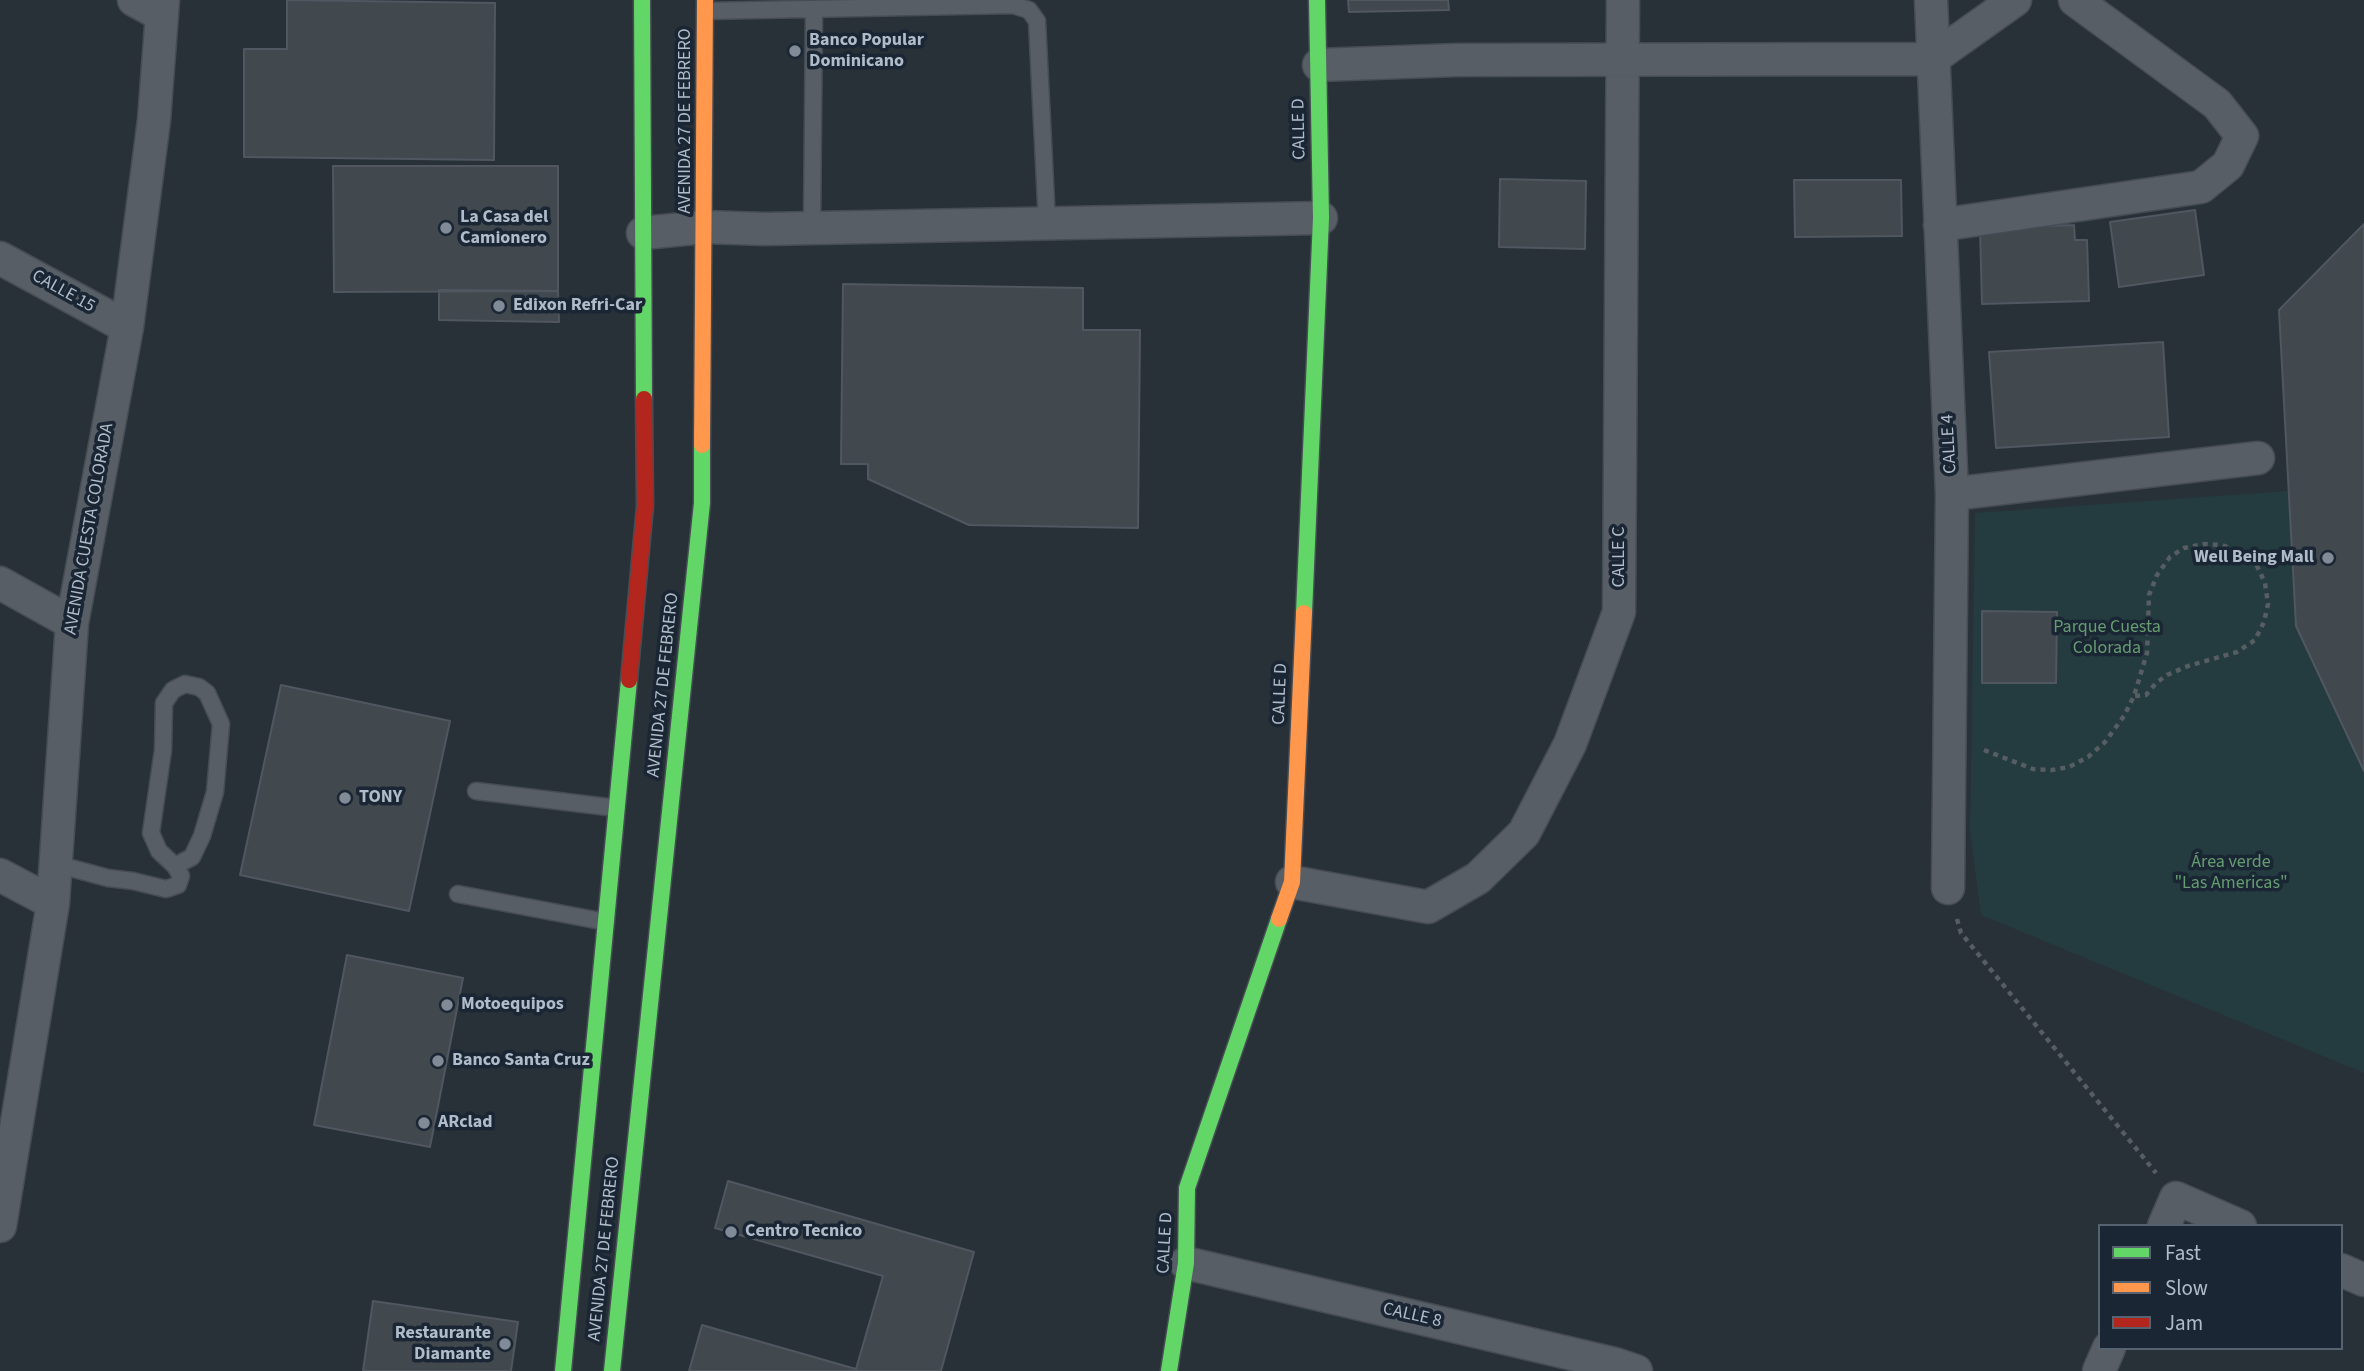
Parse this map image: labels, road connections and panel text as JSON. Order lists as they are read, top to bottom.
{
  "streets": {
    "main road": ["AVENIDA 27 DE FEBRERO", "CALLE D"],
    "street": [
      "CALLE 15",
      "CALLE 4",
      "AVENIDA CUESTA COLORADA",
      "CALLE C",
      "CALLE 8"
    ]
  },
  "crossings": [
    ["CALLE D", "CALLE C"],
    ["CALLE D", "CALLE 8"],
    ["CALLE 15", "AVENIDA CUESTA COLORADA"]
  ],
  "parks": ["Parque Cuesta Colorada", "Área verde \"Las Americas\""],
  "places": [
    "Banco Popular Dominicano",
    "La Casa del Camionero",
    "Edixon Refri-Car",
    "Well Being Mall",
    "TONY",
    "Motoequipos",
    "Banco Santa Cruz",
    "ARclad",
    "Centro Tecnico",
    "Restaurante Diamante"
  ],
  "legend": ["Fast", "Slow", "Jam"]
}
